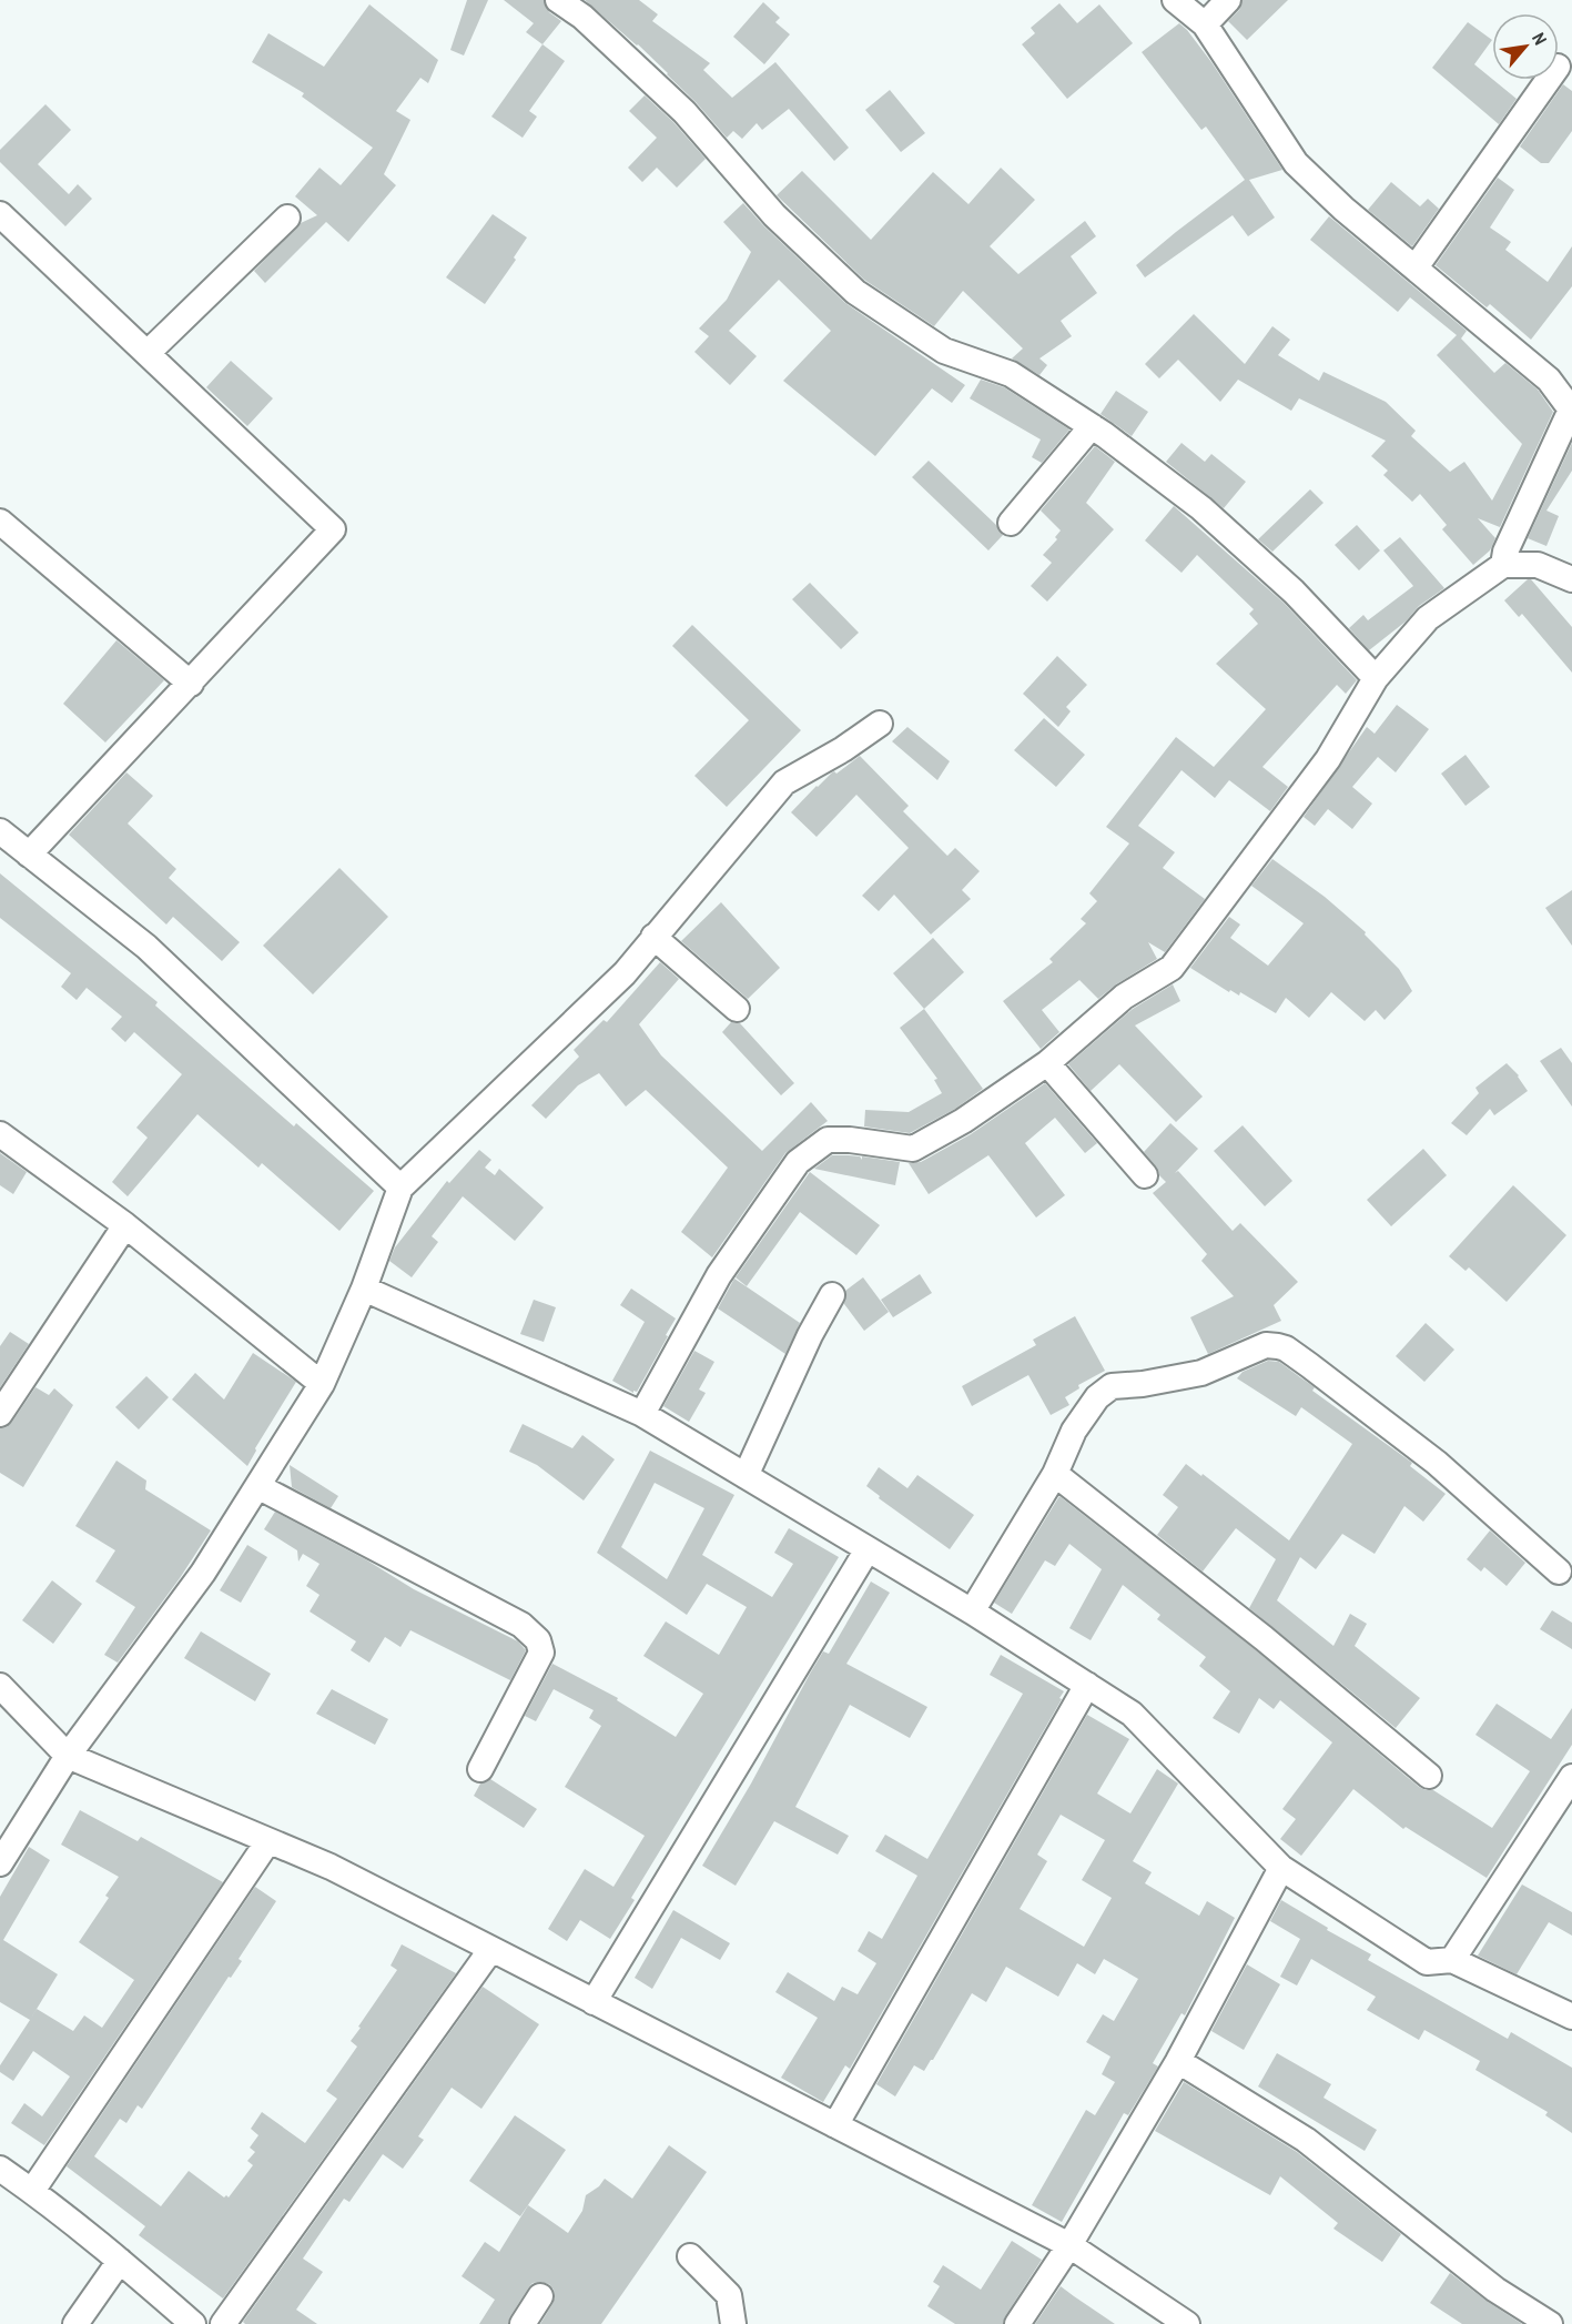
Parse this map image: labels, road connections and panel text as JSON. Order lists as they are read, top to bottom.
{
  "north": "top right"
}
